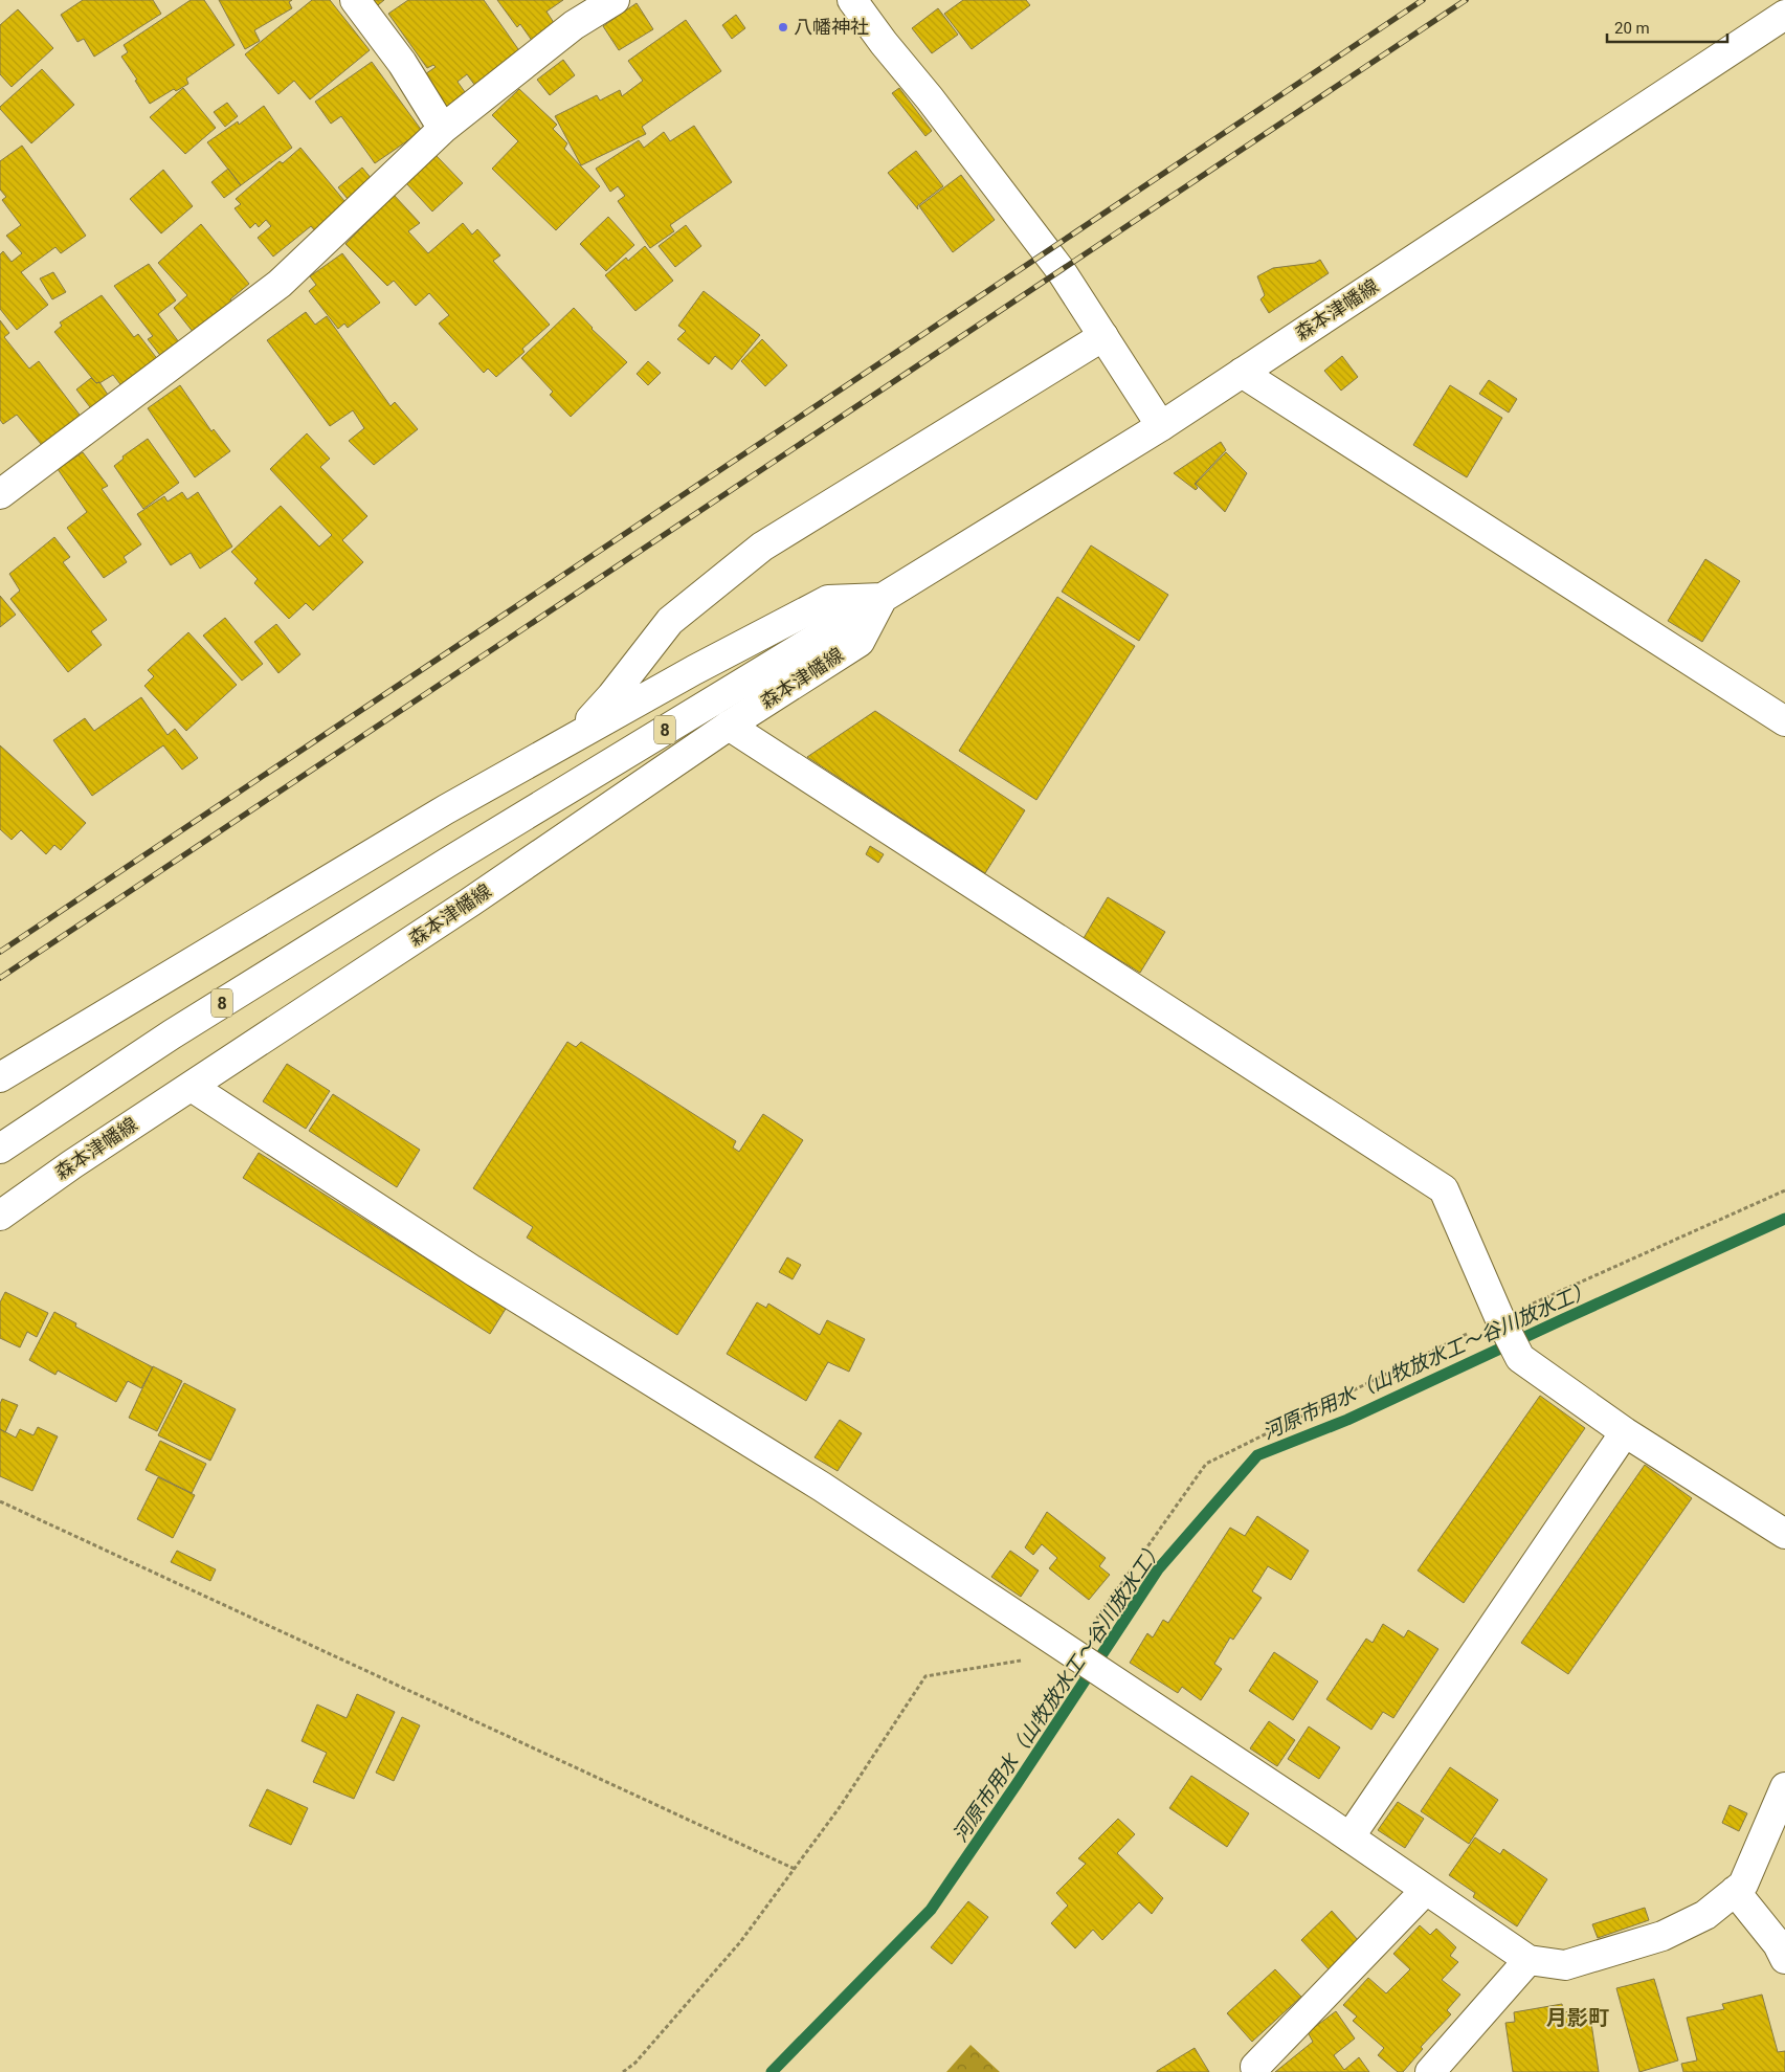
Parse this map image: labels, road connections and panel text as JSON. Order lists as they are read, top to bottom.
{
  "streets": {
    "main road": ["森本津幡線", "8"]
  },
  "crossings": [
    ["森本津幡線", "8"]
  ],
  "districts": ["月影町"],
  "water": ["河原市用水（山牧放水工～谷川放水工）"],
  "places": ["八幡神社"],
  "scale_bar": "20 m"
}
